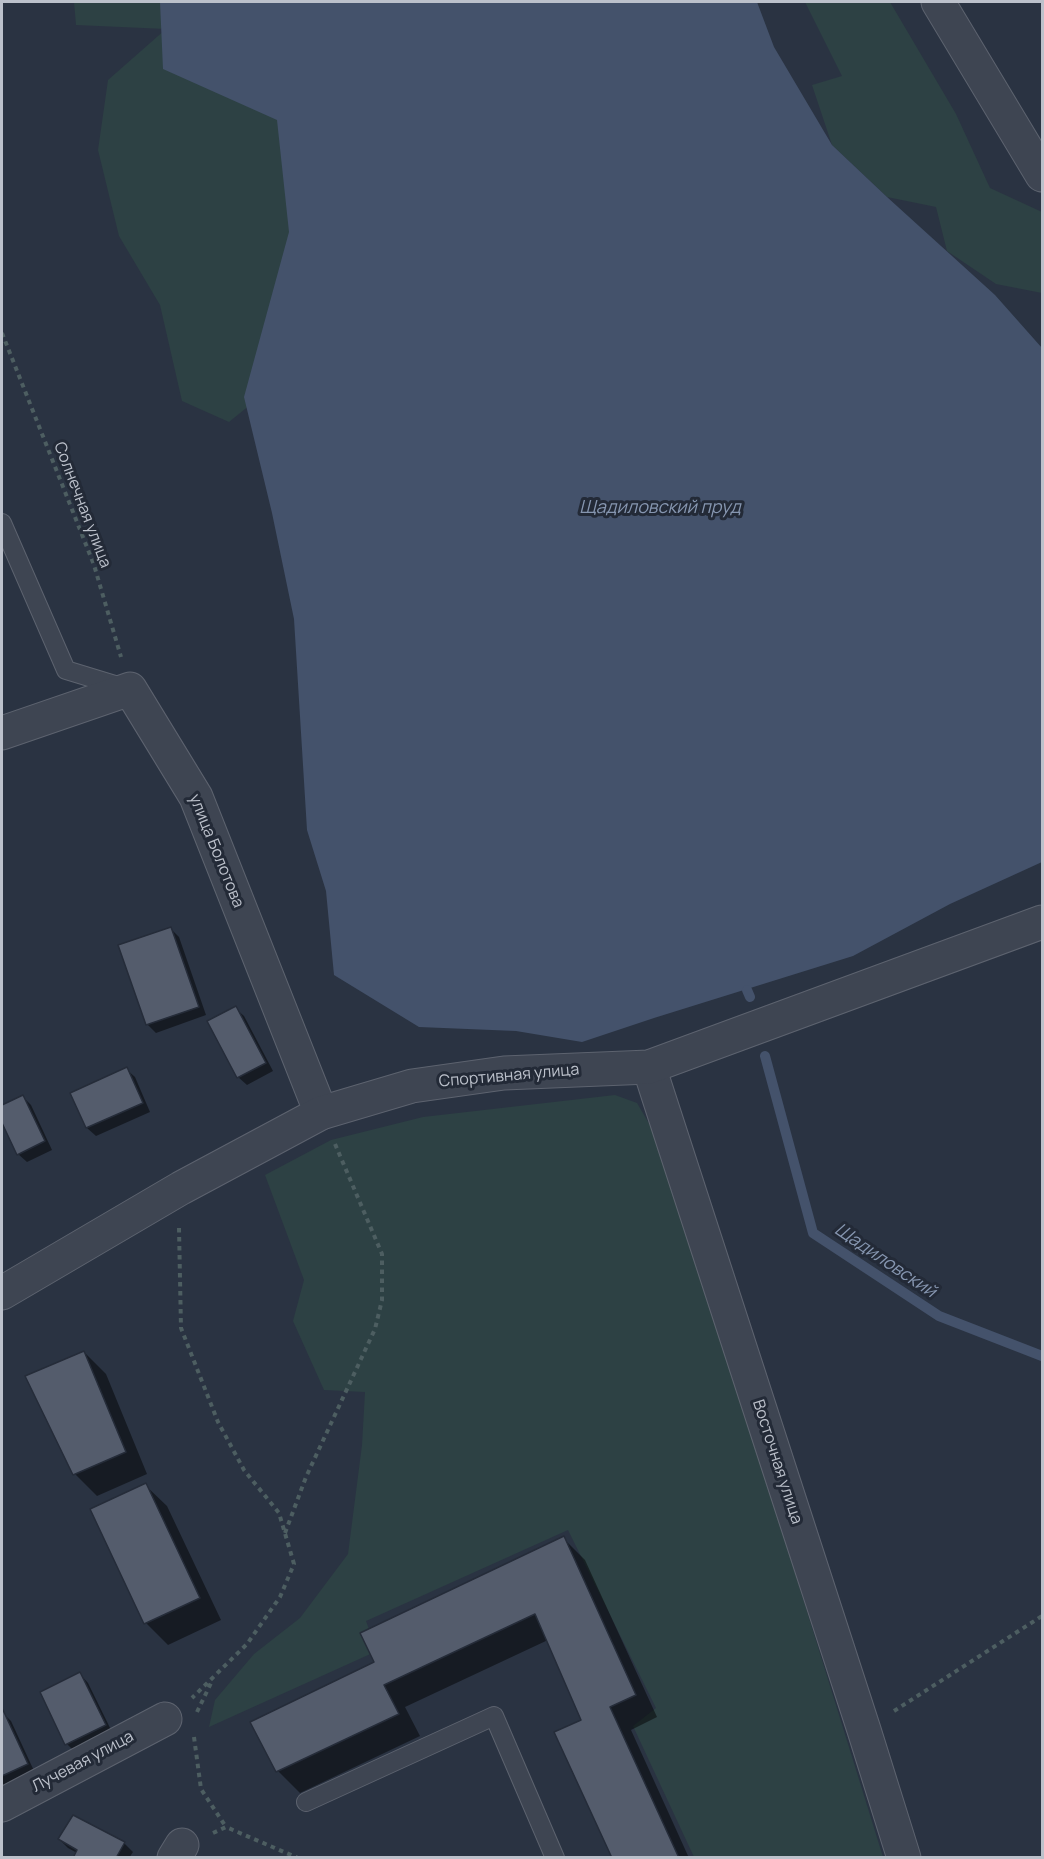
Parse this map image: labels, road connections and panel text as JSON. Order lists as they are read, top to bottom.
{
  "streets": {
    "street": [
      "улица Болотова",
      "Спортивная улица",
      "Восточная улица",
      "Лучевая улица"
    ],
    "path": ["Солнечная улица"]
  },
  "crossings": [
    ["Солнечная улица", "улица Болотова"],
    ["улица Болотова", "Спортивная улица"],
    ["Спортивная улица", "Восточная улица"]
  ],
  "water": ["Щадиловский пруд", "Щадиловский"]
}
